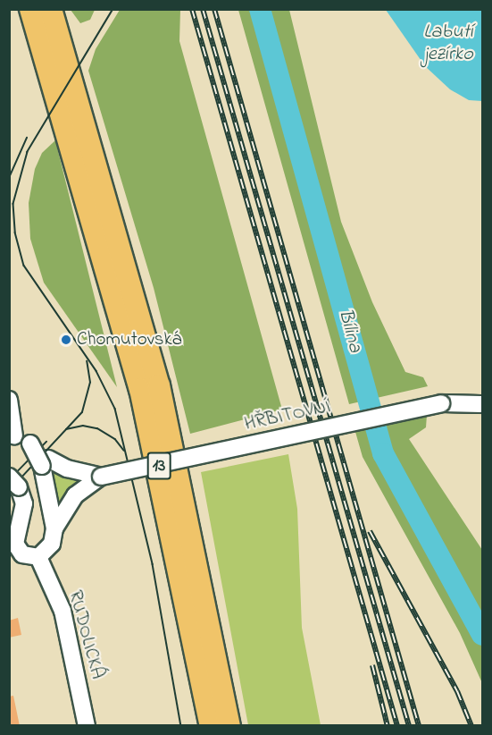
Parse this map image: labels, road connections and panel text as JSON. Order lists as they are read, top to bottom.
{
  "streets": {
    "highway": ["13"],
    "street": ["HŘBITOVNÍ", "RUDOLICKÁ"]
  },
  "water": ["Labutí jezírko", "Bílina"],
  "places": ["Chomutovská"]
}
